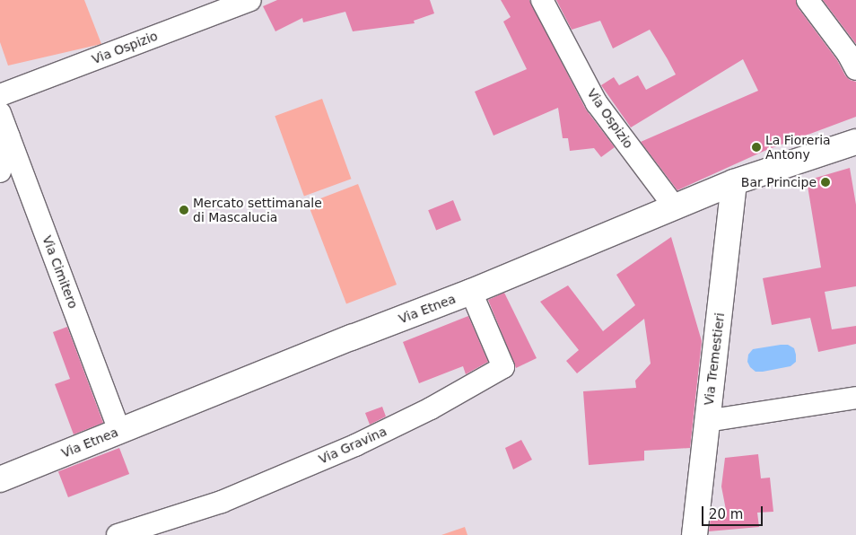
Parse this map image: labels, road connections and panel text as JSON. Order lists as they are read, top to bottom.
{
  "streets": {
    "main road": ["Via Etnea", "Via Tremestieri"],
    "street": ["Via Ospizio", "Via Cimitero", "Via Gravina"]
  },
  "crossings": [
    ["Via Ospizio", "Via Etnea"],
    ["Via Cimitero", "Via Etnea"],
    ["Via Etnea", "Via Tremestieri"],
    ["Via Etnea", "Via Gravina"]
  ],
  "places": ["La Fioreria Antony", "Bar Principe", "Mercato settimanale di Mascalucia"],
  "scale_bar": "20 m"
}
